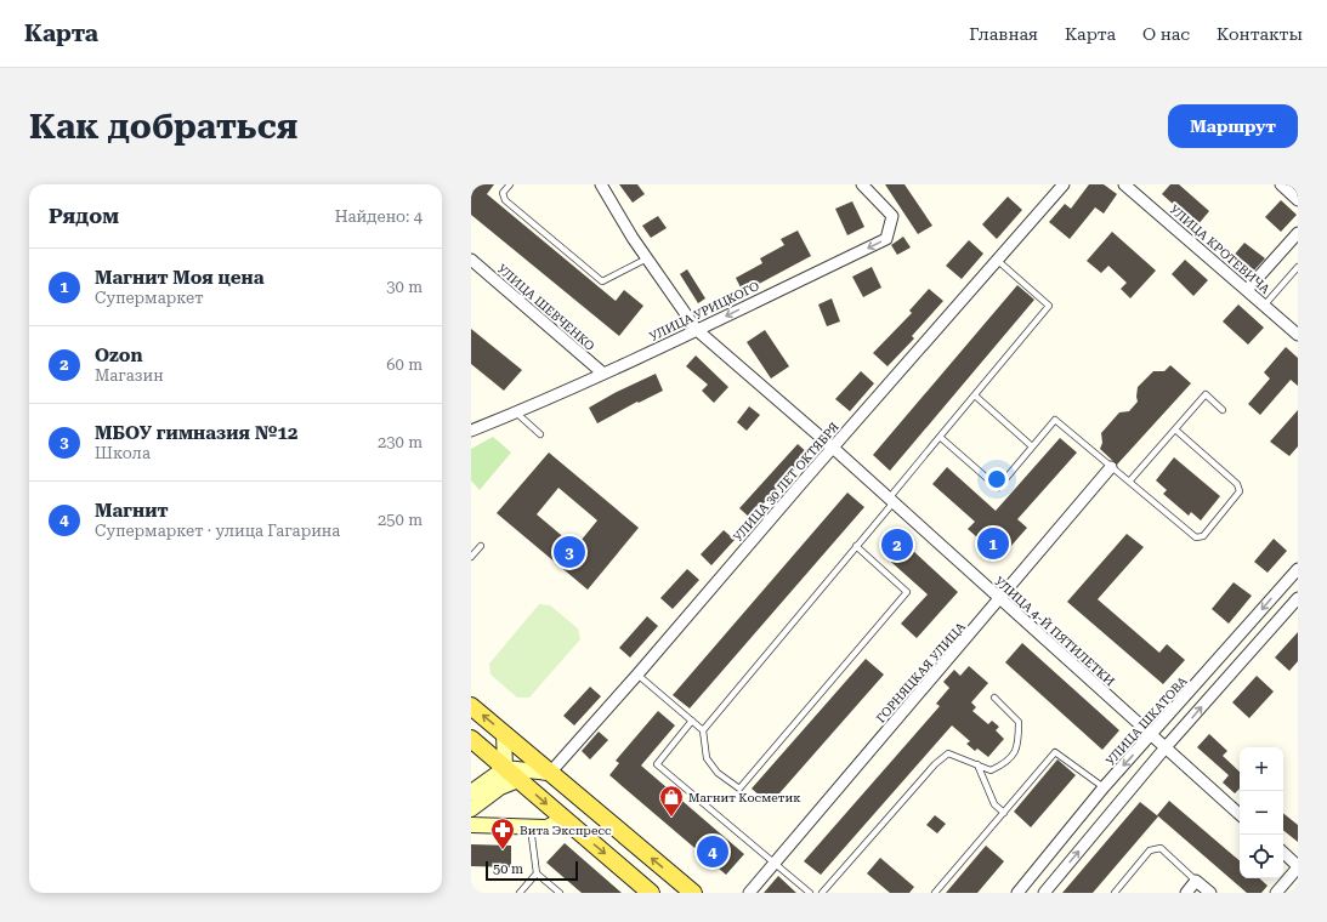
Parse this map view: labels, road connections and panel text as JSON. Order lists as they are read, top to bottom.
{
  "streets": {
    "street": [
      "УЛИЦА КРОТЕВИЧА",
      "УЛИЦА ШЕВЧЕНКО",
      "УЛИЦА УРИЦКОГО",
      "УЛИЦА 30 ЛЕТ ОКТЯБРЯ",
      "УЛИЦА 4-Й ПЯТИЛЕТКИ",
      "ГОРНЯЦКАЯ УЛИЦА",
      "УЛИЦА ШКАТОВА"
    ]
  },
  "crossings": [
    ["УЛИЦА ШЕВЧЕНКО", "УЛИЦА УРИЦКОГО"],
    ["УЛИЦА УРИЦКОГО", "УЛИЦА 4-Й ПЯТИЛЕТКИ"],
    ["УЛИЦА 30 ЛЕТ ОКТЯБРЯ", "УЛИЦА 4-Й ПЯТИЛЕТКИ"],
    ["УЛИЦА 4-Й ПЯТИЛЕТКИ", "ГОРНЯЦКАЯ УЛИЦА"],
    ["УЛИЦА 4-Й ПЯТИЛЕТКИ", "УЛИЦА ШКАТОВА"]
  ],
  "places": {
    "shop": ["Магнит Косметик"],
    "pharmacy": ["Вита Экспресс"]
  },
  "scale_bar": "50 m",
  "page": {
    "header": "Карта",
    "nav": [
      "Главная",
      "Карта",
      "О нас",
      "Контакты"
    ],
    "buttons": "Маршрут",
    "title": "Как добраться",
    "heading": ["Рядом", "Найдено: 4"],
    "list": [
      {
        "mark": "1",
        "name": "Магнит Моя цена",
        "note": "Супермаркет",
        "value": "30 m"
      },
      {
        "mark": "2",
        "name": "Ozon",
        "note": "Магазин",
        "value": "60 m"
      },
      {
        "mark": "3",
        "name": "МБОУ гимназия №12",
        "note": "Школа",
        "value": "230 m"
      },
      {
        "mark": "4",
        "name": "Магнит",
        "note": "Супермаркет · улица Гагарина",
        "value": "250 m"
      }
    ],
    "pins": [
      "1",
      "2",
      "3",
      "4"
    ],
    "map_buttons": ["+", "−"],
    "scale": "50 m"
  }
}
